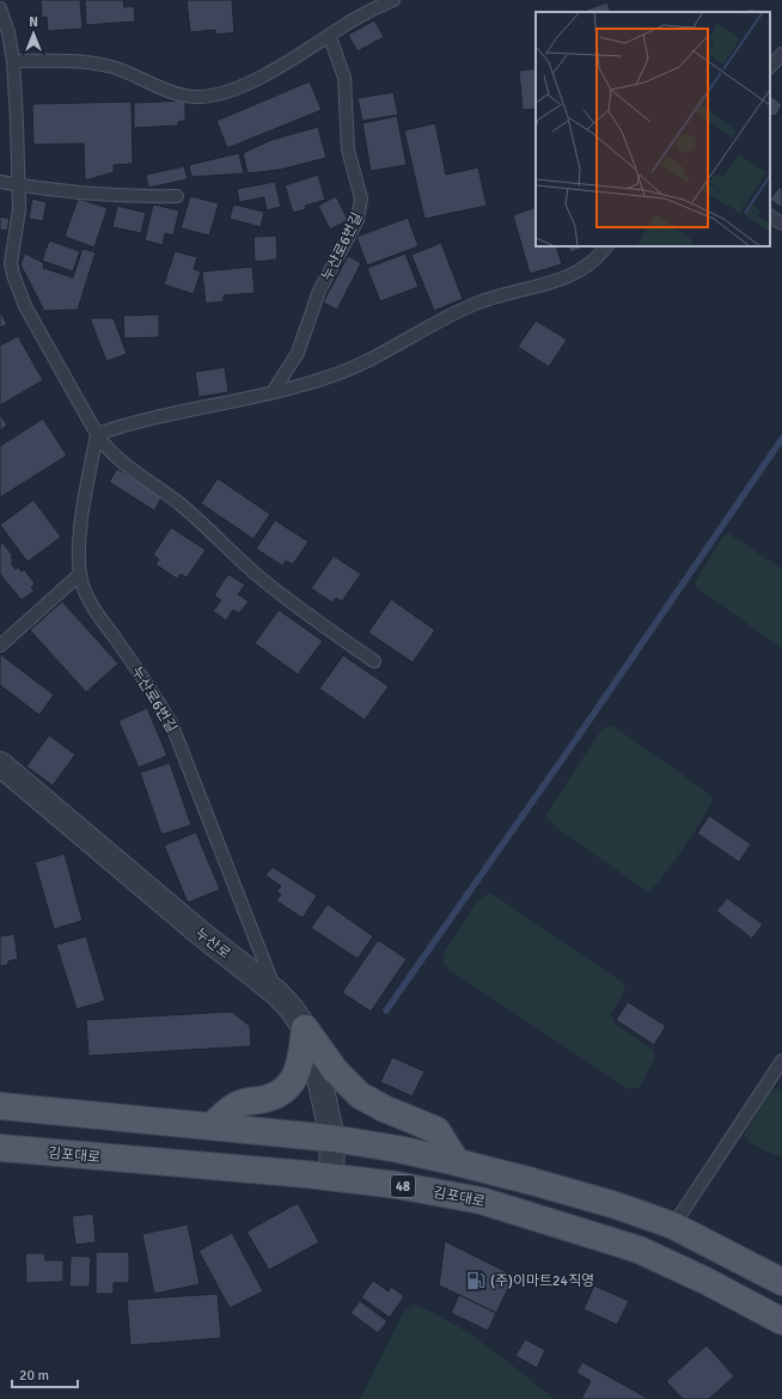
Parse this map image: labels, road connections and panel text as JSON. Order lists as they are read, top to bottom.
{
  "streets": {
    "main road": ["김포대로", "48"],
    "street": ["누산로"],
    "lane": ["누산로6번길"]
  },
  "crossings": [
    ["누산로6번길", "누산로"],
    ["누산로", "김포대로"]
  ],
  "places": {
    "fuel station": ["(주)이마트24직영"]
  },
  "scale_bar": "20 m",
  "north": "top"
}
